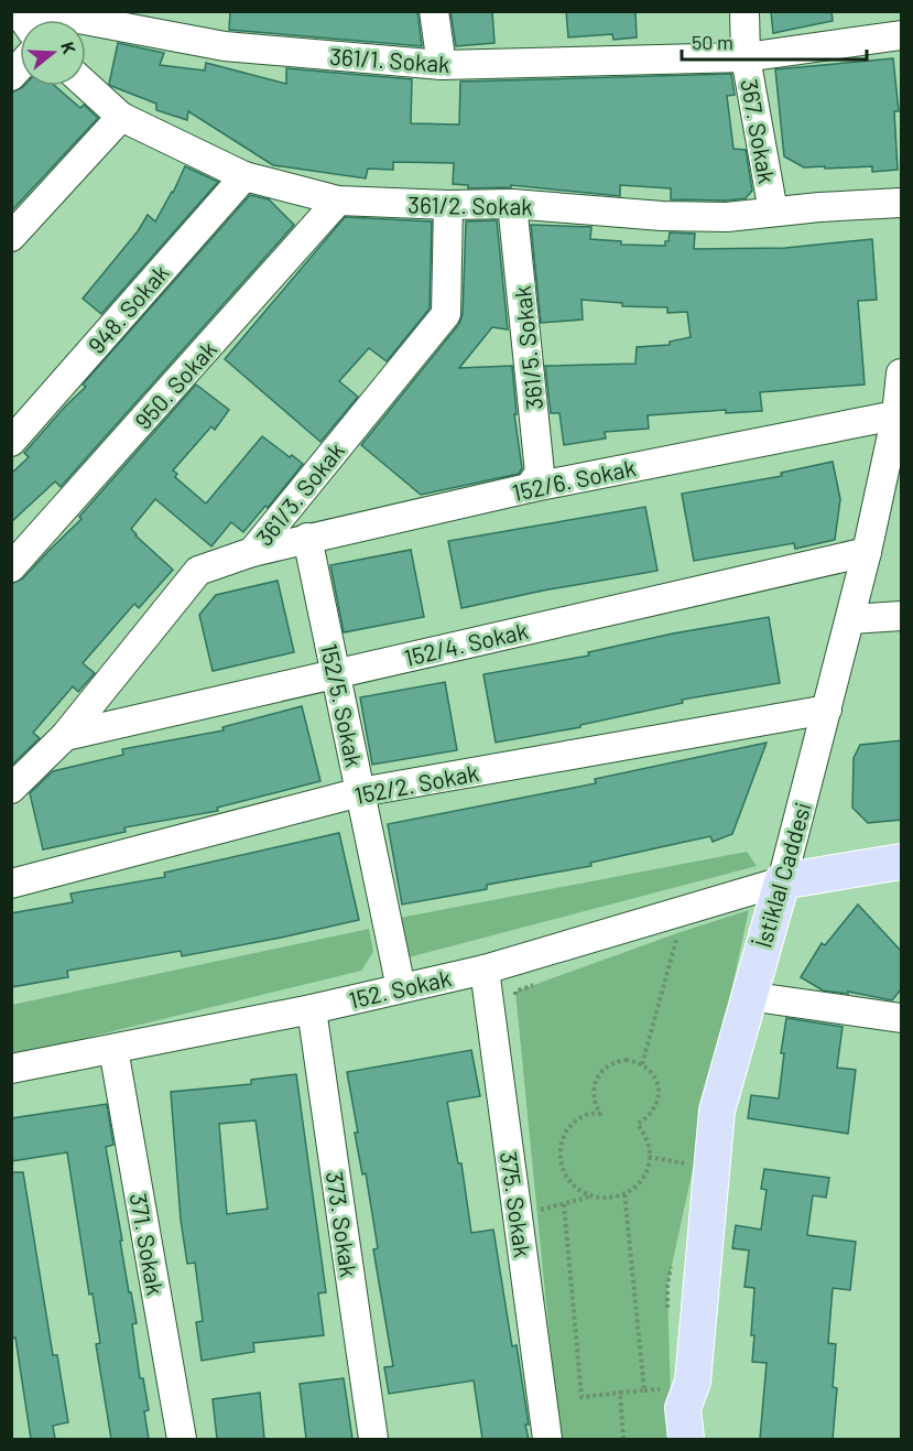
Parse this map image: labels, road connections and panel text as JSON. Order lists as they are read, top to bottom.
{
  "streets": {
    "main road": ["İstiklal Caddesi"],
    "street": [
      "361/1. Sokak",
      "367. Sokak",
      "361/2. Sokak",
      "948. Sokak",
      "361/5. Sokak",
      "950. Sokak",
      "152/6. Sokak",
      "361/3. Sokak",
      "152/4. Sokak",
      "152/5. Sokak",
      "152/2. Sokak",
      "152. Sokak",
      "375. Sokak",
      "373. Sokak",
      "371. Sokak"
    ]
  },
  "crossings": [
    ["361/1. Sokak", "367. Sokak"],
    ["367. Sokak", "361/2. Sokak"],
    ["361/2. Sokak", "948. Sokak"],
    ["361/2. Sokak", "361/5. Sokak"],
    ["361/2. Sokak", "950. Sokak"],
    ["361/2. Sokak", "361/3. Sokak"],
    ["361/5. Sokak", "152/6. Sokak"],
    ["152/6. Sokak", "361/3. Sokak"],
    ["152/6. Sokak", "152/5. Sokak"],
    ["152/6. Sokak", "İstiklal Caddesi"],
    ["361/3. Sokak", "152/4. Sokak"],
    ["152/4. Sokak", "152/5. Sokak"],
    ["152/4. Sokak", "İstiklal Caddesi"],
    ["152/5. Sokak", "152/2. Sokak"],
    ["152/5. Sokak", "152. Sokak"],
    ["152/2. Sokak", "İstiklal Caddesi"],
    ["İstiklal Caddesi", "152. Sokak"],
    ["152. Sokak", "375. Sokak"],
    ["152. Sokak", "373. Sokak"],
    ["152. Sokak", "371. Sokak"]
  ],
  "scale_bar": "50 m",
  "north": "right"
}
